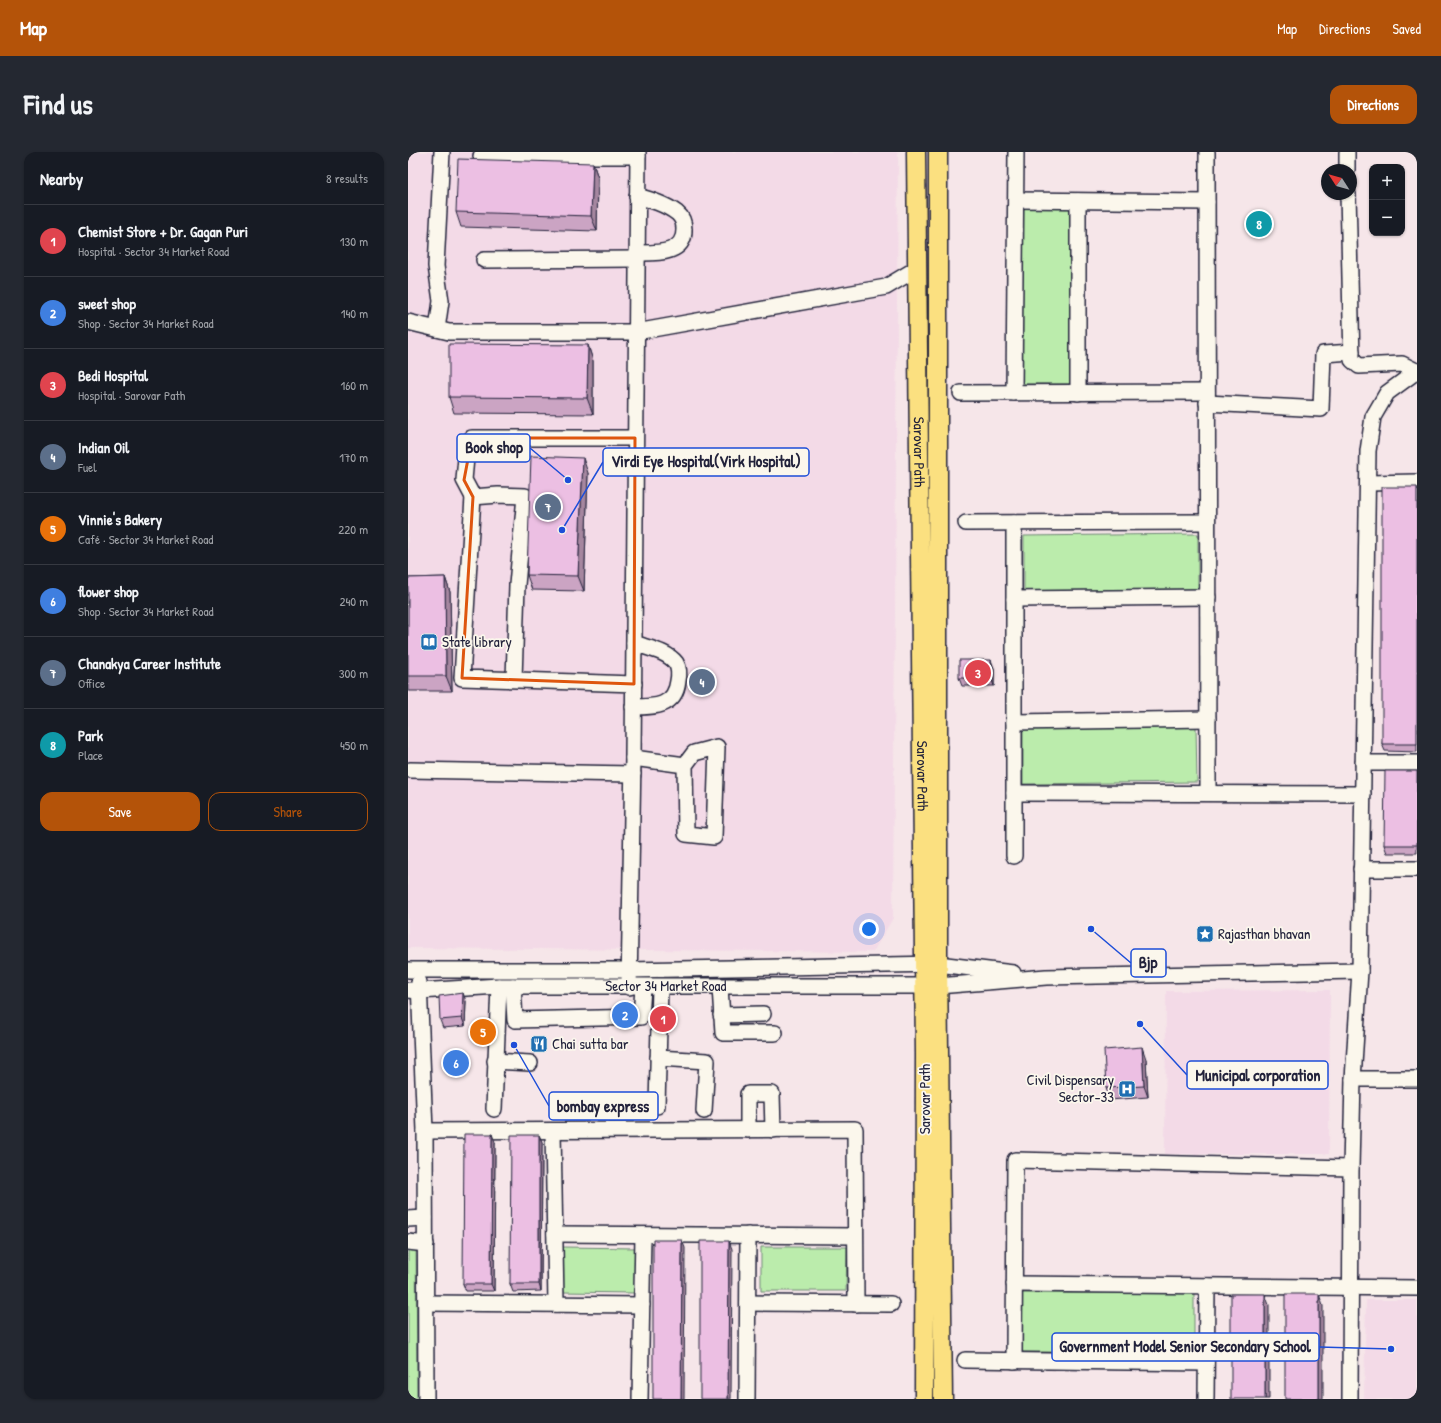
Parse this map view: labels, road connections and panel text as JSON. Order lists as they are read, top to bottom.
{
  "streets": {
    "main road": ["Sarovar Path"],
    "street": ["Sector 34 Market Road"]
  },
  "crossings": [
    ["Sarovar Path", "Sector 34 Market Road"]
  ],
  "places": {
    "other": [
      "Book shop",
      "Virdi Eye Hospital(Virk Hospital)",
      "Bjp",
      "Municipal corporation",
      "bombay express",
      "Government Model Senior Secondary School"
    ],
    "library": ["State library"],
    "place": ["Rajasthan bhavan"],
    "restaurant": ["Chai sutta bar"],
    "hospital": ["Civil Dispensary Sector-33"]
  },
  "north": "top left",
  "page": {
    "header": "Map",
    "nav": ["Map", "Directions", "Saved"],
    "title": "Find us",
    "buttons": [
      "Directions",
      ["Save", "Share"]
    ],
    "heading": ["Nearby", "8 results"],
    "map_buttons": ["+", "−"],
    "list": [
      {
        "mark": "1",
        "name": "Chemist Store + Dr. Gagan Puri",
        "note": "Hospital · Sector 34 Market Road",
        "value": "130 m"
      },
      {
        "mark": "2",
        "name": "sweet shop",
        "note": "Shop · Sector 34 Market Road",
        "value": "140 m"
      },
      {
        "mark": "3",
        "name": "Bedi Hospital",
        "note": "Hospital · Sarovar Path",
        "value": "160 m"
      },
      {
        "mark": "4",
        "name": "Indian Oil",
        "note": "Fuel",
        "value": "170 m"
      },
      {
        "mark": "5",
        "name": "Vinnie's Bakery",
        "note": "Café · Sector 34 Market Road",
        "value": "220 m"
      },
      {
        "mark": "6",
        "name": "flower shop",
        "note": "Shop · Sector 34 Market Road",
        "value": "240 m"
      },
      {
        "mark": "7",
        "name": "Chanakya Career Institute",
        "note": "Office",
        "value": "300 m"
      },
      {
        "mark": "8",
        "name": "Park",
        "note": "Place",
        "value": "450 m"
      }
    ],
    "pins": [
      "8",
      "7",
      "3",
      "4",
      "2",
      "1",
      "5",
      "6"
    ]
  }
}
